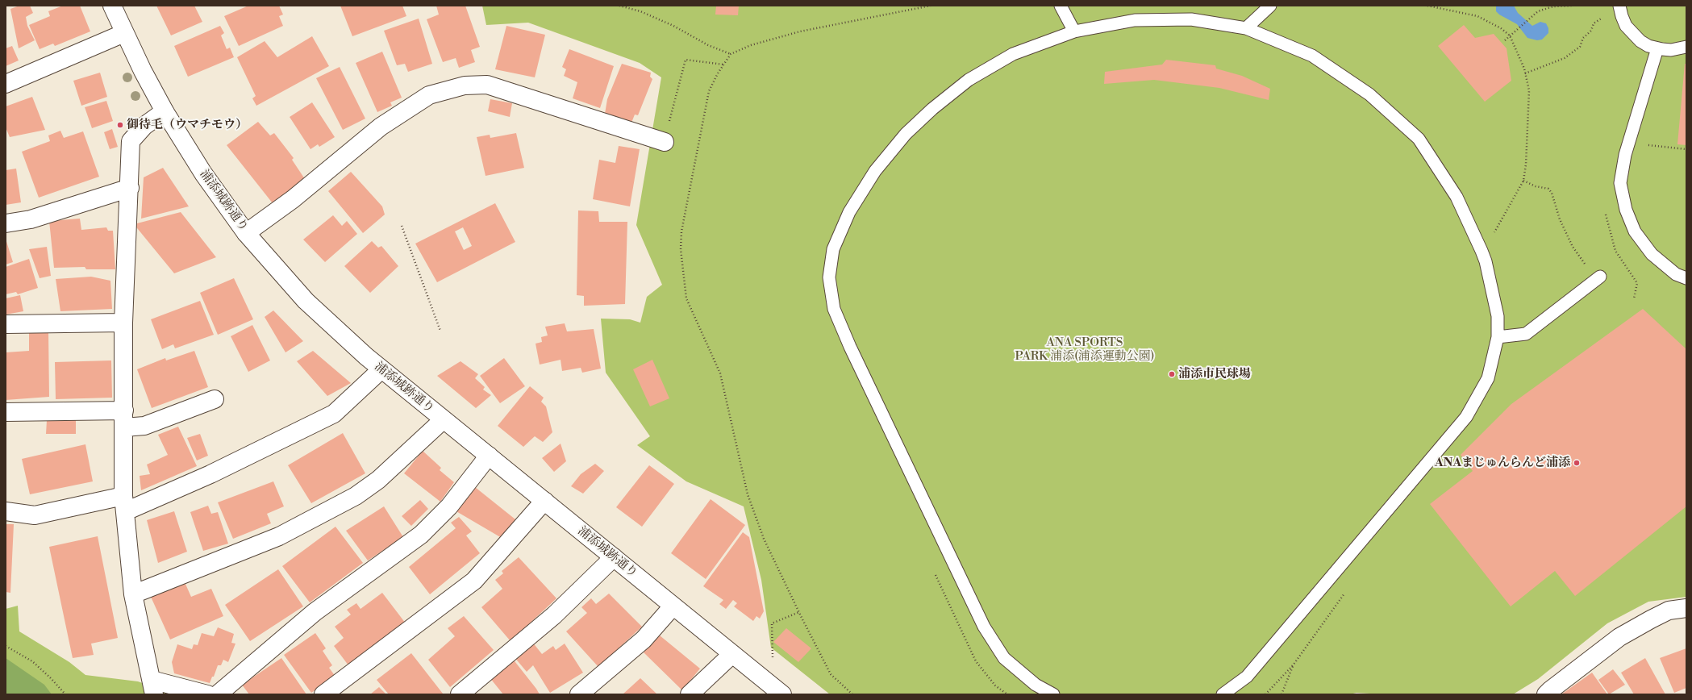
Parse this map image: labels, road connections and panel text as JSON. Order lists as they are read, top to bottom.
{
  "streets": {
    "street": ["浦添城跡通り"]
  },
  "parks": ["ANA SPORTS PARK 浦添(浦添運動公園)"],
  "places": ["御待毛（ウマチモウ）", "浦添市民球場", "ANAまじゅんらんど浦添"]
}
